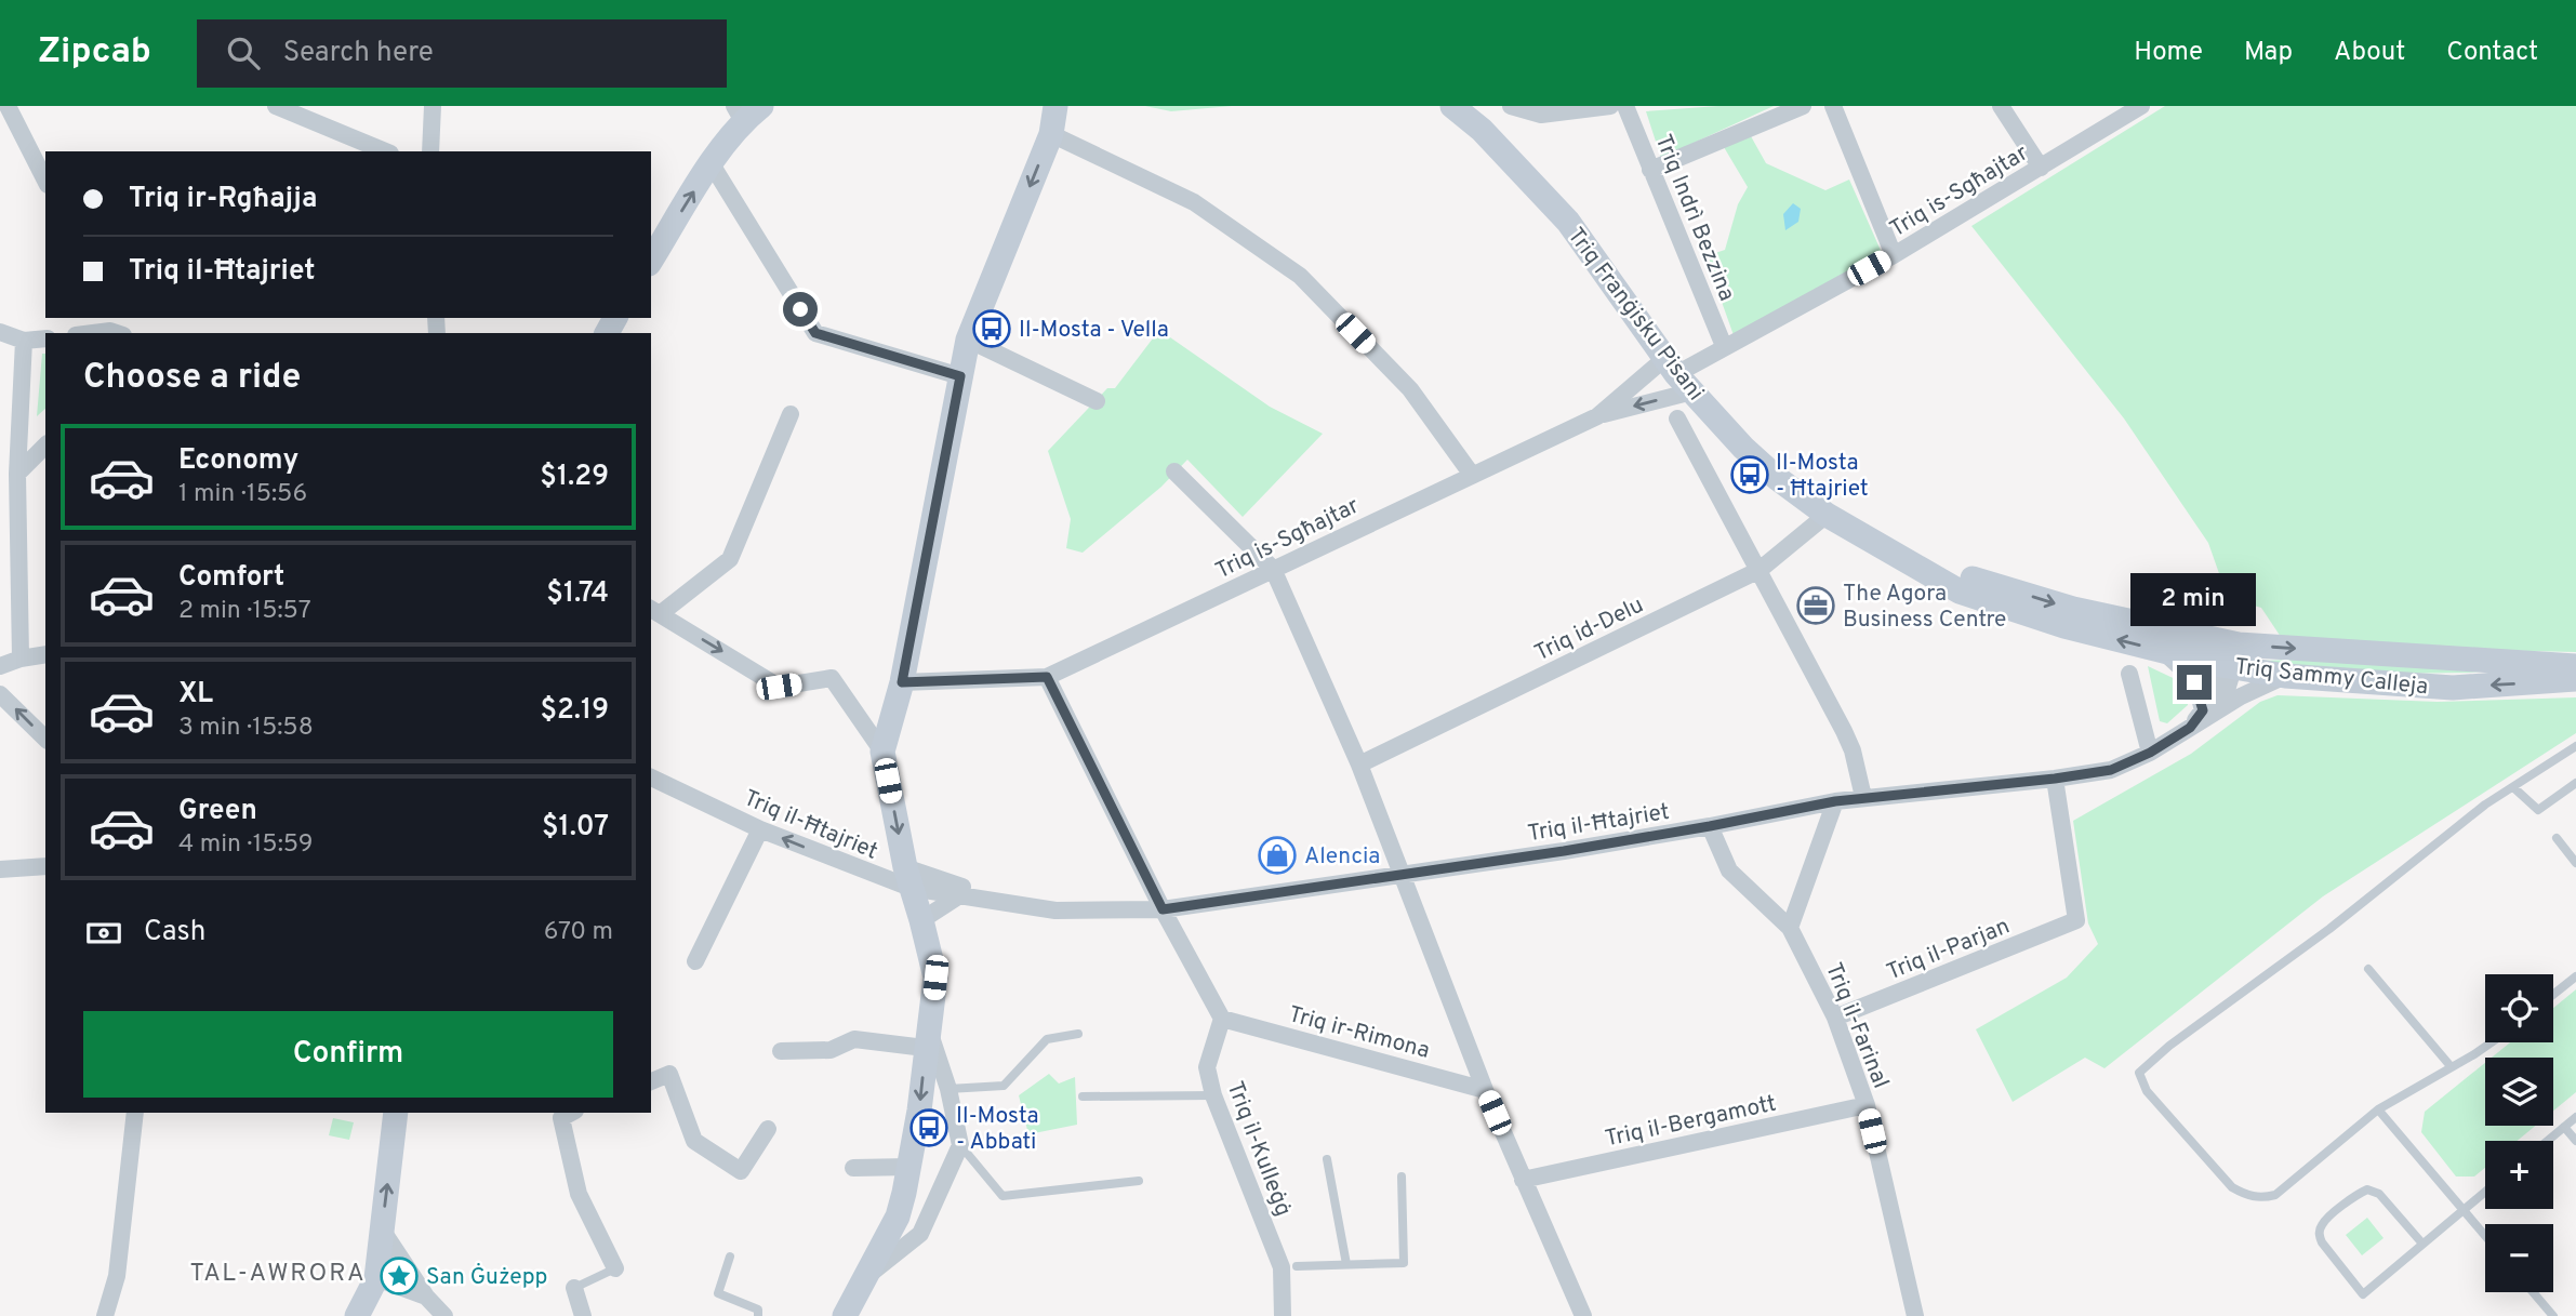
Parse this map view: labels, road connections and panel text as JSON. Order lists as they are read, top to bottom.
{
  "streets": {
    "street": [
      "Triq is-Sgħajtar",
      "Triq Indrì Bezzina",
      "Triq Franġisku Pisani",
      "Triq id-Delu",
      "Triq Sammy Calleja",
      "Triq il-Ħtajriet",
      "Triq il-Parjan",
      "Triq il-Farinal",
      "Triq ir-Rimona",
      "Triq il-Bergamott",
      "Triq il-Kulleġġ"
    ]
  },
  "crossings": [
    ["Triq is-Sgħajtar", "Triq Indrì Bezzina"],
    ["Triq is-Sgħajtar", "Triq Franġisku Pisani"],
    ["Triq Franġisku Pisani", "Triq id-Delu"],
    ["Triq Franġisku Pisani", "Triq Sammy Calleja"],
    ["Triq id-Delu", "Triq Sammy Calleja"],
    ["Triq Sammy Calleja", "Triq il-Ħtajriet"],
    ["Triq il-Ħtajriet", "Triq il-Parjan"],
    ["Triq il-Ħtajriet", "Triq il-Farinal"],
    ["Triq il-Parjan", "Triq il-Farinal"],
    ["Triq il-Farinal", "Triq il-Bergamott"],
    ["Triq ir-Rimona", "Triq il-Kulleġġ"]
  ],
  "districts": ["TAL-AWRORA"],
  "places": {
    "bus stop": ["Il-Mosta - Vella", "Il-Mosta - Ħtajriet", "Il-Mosta - Abbati"],
    "office": ["The Agora Business Centre"],
    "shop": ["Alencia"],
    "place": ["San Ġużepp"]
  },
  "page": {
    "header": "Zipcab",
    "search": "Search here",
    "nav": [
      "Home",
      "Map",
      "About",
      "Contact"
    ],
    "banner": ["Triq ir-Rgħajja", "Triq il-Ħtajriet"],
    "heading": "Choose a ride",
    "list": [
      {
        "name": "Economy",
        "note": "1 min · 15:56",
        "value": "$1.29"
      },
      {
        "name": "Comfort",
        "note": "2 min · 15:57",
        "value": "$1.74"
      },
      {
        "name": "XL",
        "note": "3 min · 15:58",
        "value": "$2.19"
      },
      {
        "name": "Green",
        "note": "4 min · 15:59",
        "value": "$1.07"
      }
    ],
    "bubble": "2 min",
    "pay": ["Cash", "670 m"],
    "map_buttons": ["+", "−"],
    "buttons": "Confirm"
  }
}
